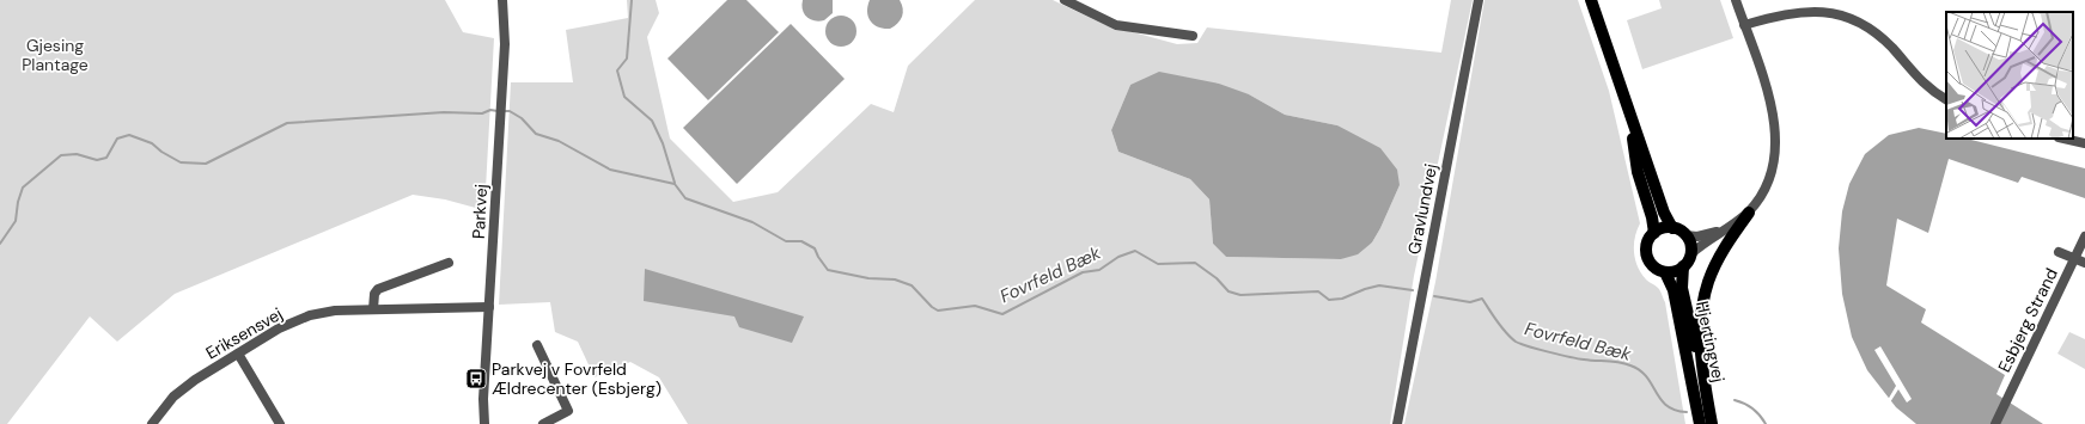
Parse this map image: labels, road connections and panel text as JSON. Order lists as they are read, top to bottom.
{
  "streets": {
    "main road": ["Hjertingvej"],
    "street": [
      "Gravlundvej",
      "Parkvej",
      "Esbjerg Strand",
      "Eriksensvej"
    ]
  },
  "crossings": [
    ["Parkvej", "Eriksensvej"]
  ],
  "water": ["Fovrfeld Bæk"],
  "parks": ["Gjesing Plantage"],
  "places": {
    "bus stop": ["Parkvej v Fovrfeld Ældrecenter (Esbjerg)"]
  }
}
